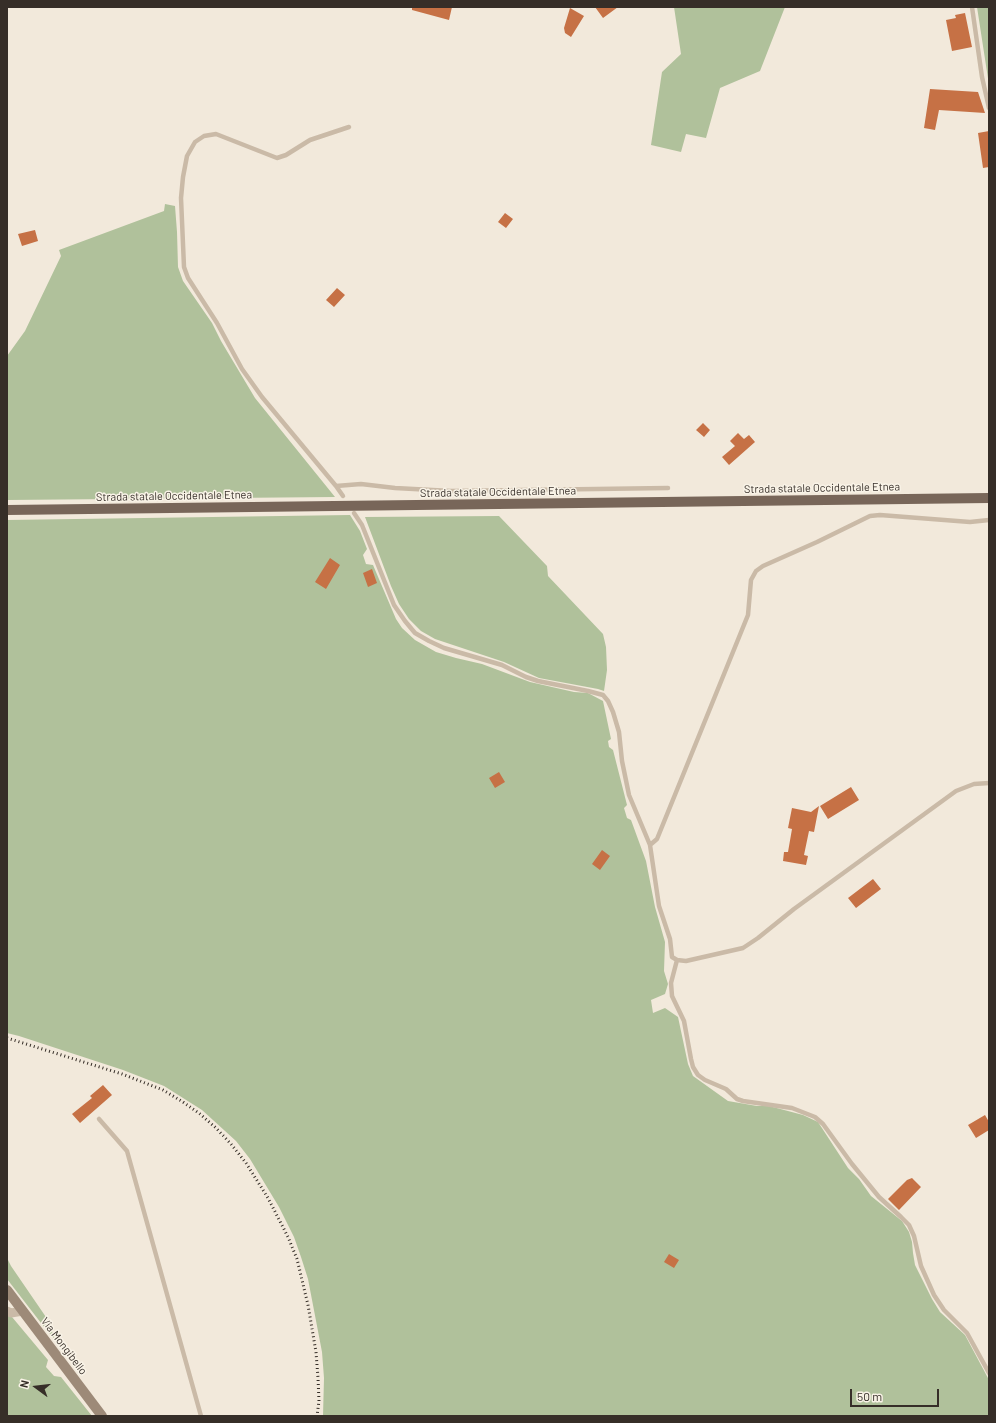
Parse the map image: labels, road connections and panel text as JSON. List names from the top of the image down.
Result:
{
  "streets": {
    "main road": ["Strada statale Occidentale Etnea"],
    "street": ["Via Mongibello"]
  },
  "scale_bar": "50 m",
  "north": "left"
}
